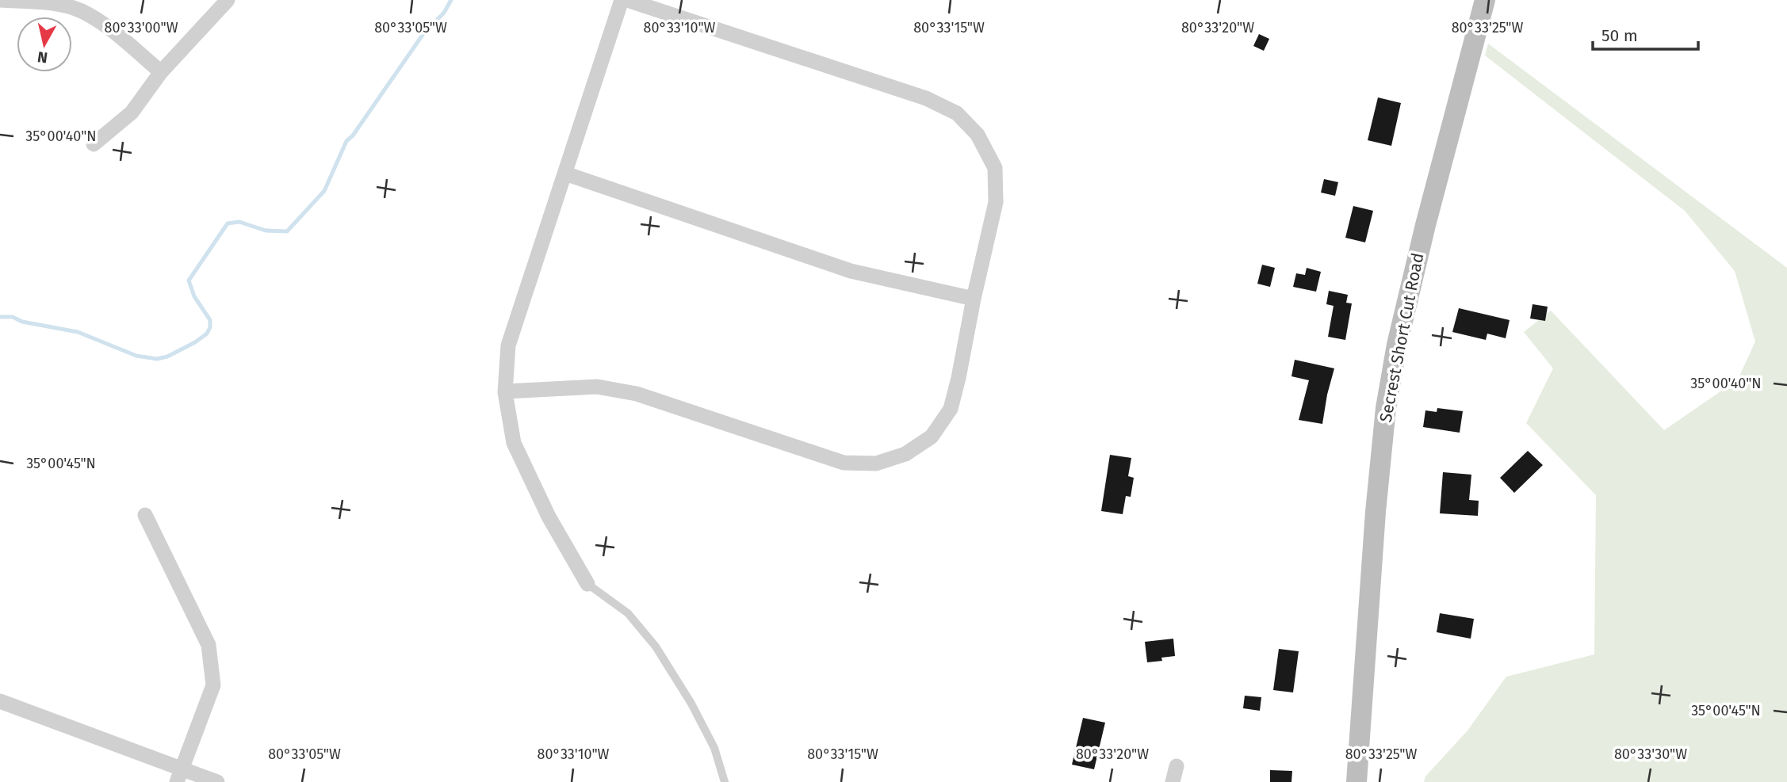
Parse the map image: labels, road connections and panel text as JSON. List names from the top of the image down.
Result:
{
  "streets": {
    "main road": ["Secrest Short Cut Road"]
  },
  "scale_bar": "50 m",
  "north": "bottom",
  "coordinates": [
    "80°33'00\"W",
    "80°33'05\"W",
    "80°33'10\"W",
    "80°33'15\"W",
    "80°33'20\"W",
    "80°33'25\"W",
    "35°00'40\"N",
    "35°00'45\"N",
    "80°33'30\"W"
  ]
}
